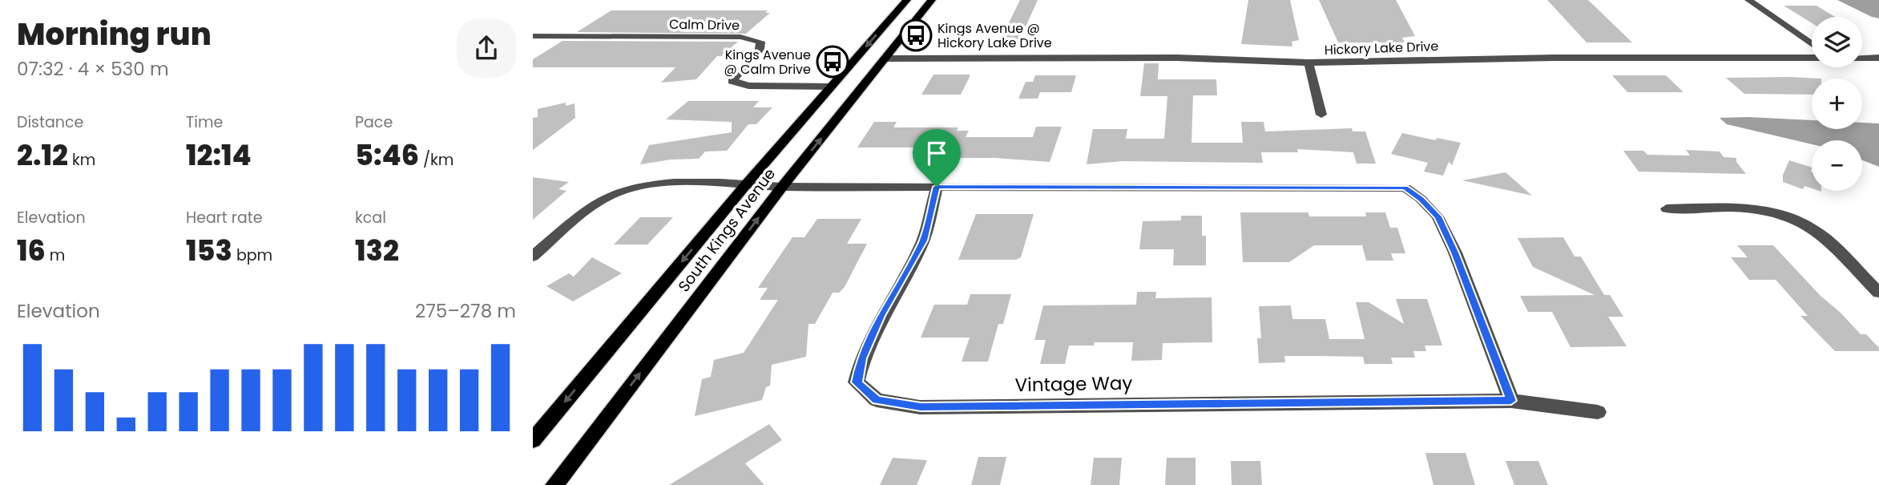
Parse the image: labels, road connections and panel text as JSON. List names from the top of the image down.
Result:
{
  "streets": {
    "main road": ["South Kings Avenue"],
    "street": ["Calm Drive", "Hickory Lake Drive", "Vintage Way"]
  },
  "crossings": [
    ["Calm Drive", "South Kings Avenue"],
    ["Hickory Lake Drive", "South Kings Avenue"]
  ],
  "places": {
    "bus stop": ["Kings Avenue @ Hickory Lake Drive", "Kings Avenue @ Calm Drive"]
  },
  "page": {
    "heading": ["Morning run", "07:32 · 4 × 530 m"],
    "map_buttons": ["+", "−"],
    "stats": [
      ["Distance", "2.12 km"],
      ["Time", "12:14"],
      ["Pace", "5:46 /km"],
      ["Elevation", "16 m"],
      ["Heart rate", "153 bpm"],
      ["kcal", "132"]
    ],
    "chart": ["Elevation", "275–278 m"]
  }
}
